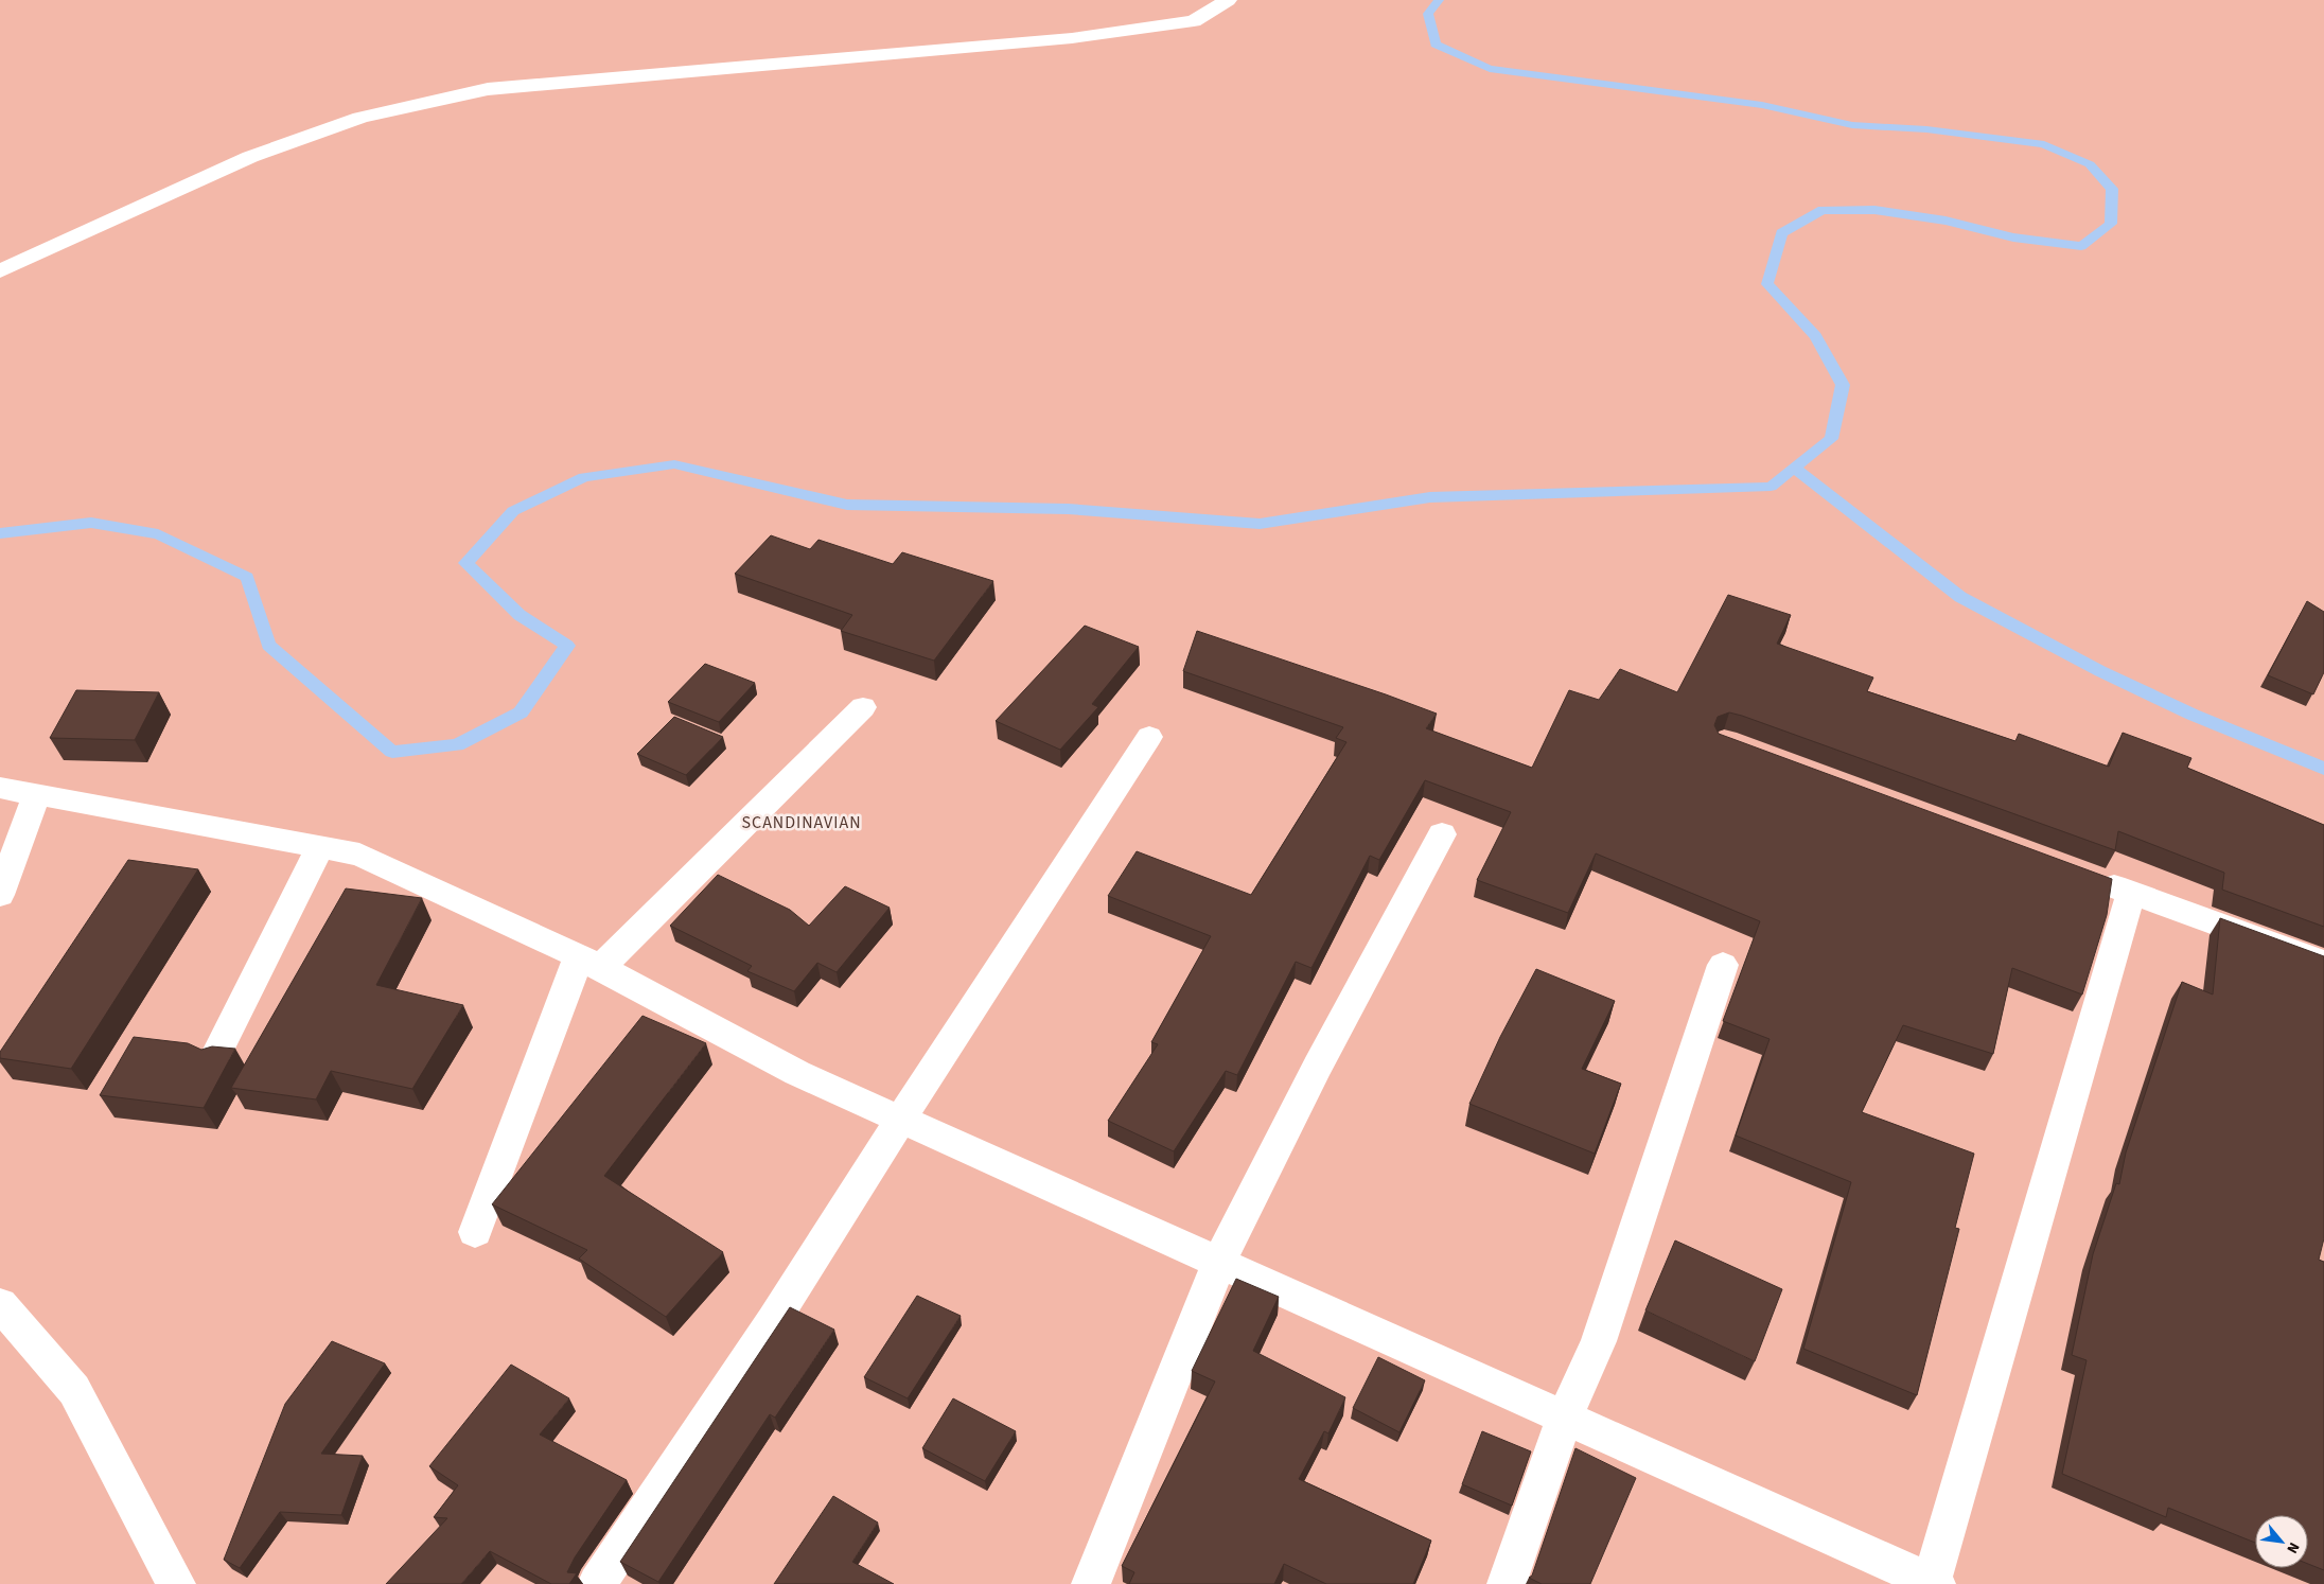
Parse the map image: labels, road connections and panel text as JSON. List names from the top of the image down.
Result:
{
  "districts": ["SCANDINAVIAN"],
  "north": "bottom right"
}
